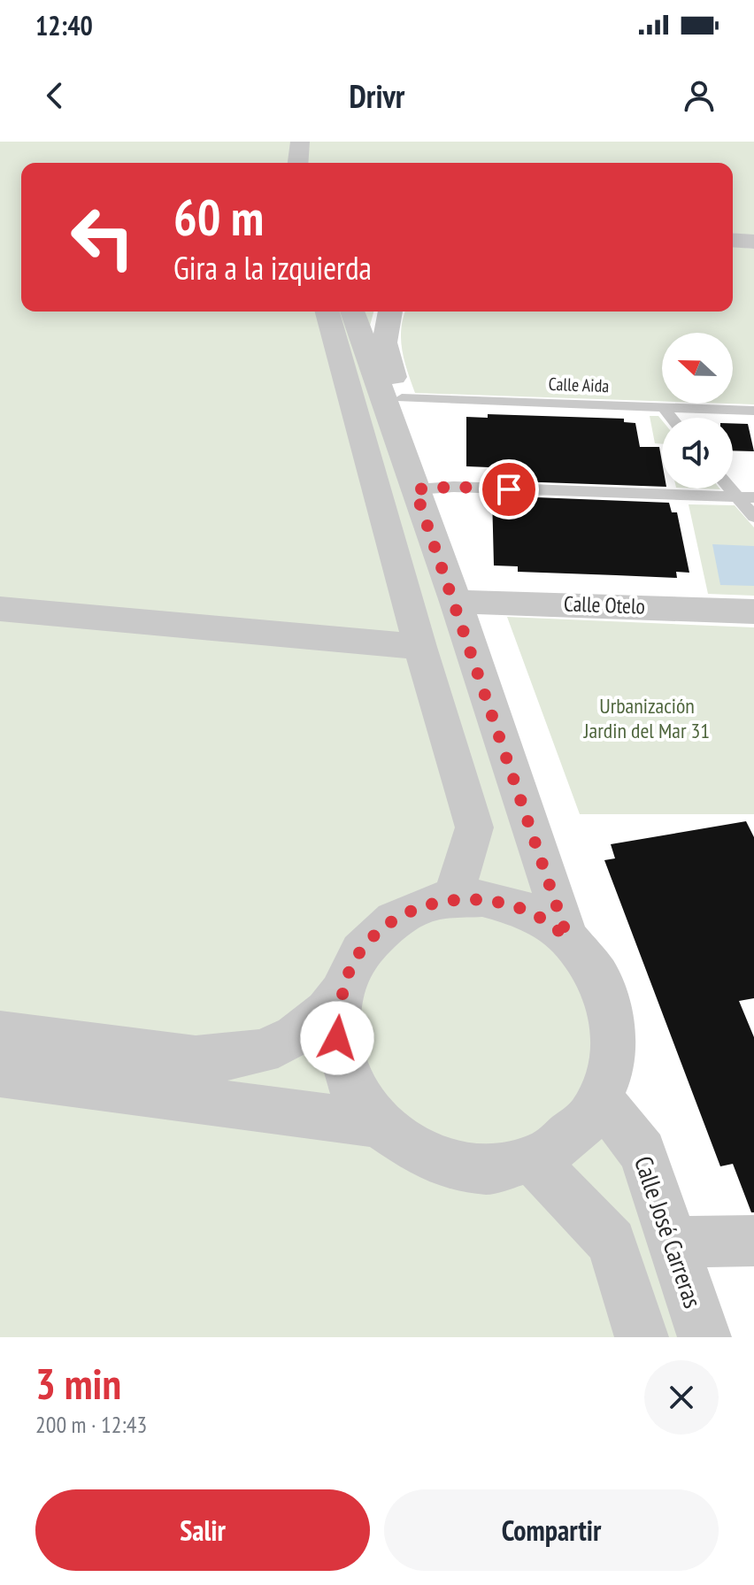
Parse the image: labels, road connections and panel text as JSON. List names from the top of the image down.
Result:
{
  "streets": {
    "street": ["Calle Otelo", "Calle José Carreras"],
    "lane": ["Calle Aida"]
  },
  "parks": ["Urbanización Jardin del Mar 31"],
  "north": "left",
  "page": {
    "status": "12:40",
    "header": "Drivr",
    "turn": ["60 m", "Gira a la izquierda"],
    "heading": ["3 min", "200 m · 12:43"],
    "buttons": ["Salir", "Compartir"]
  }
}
